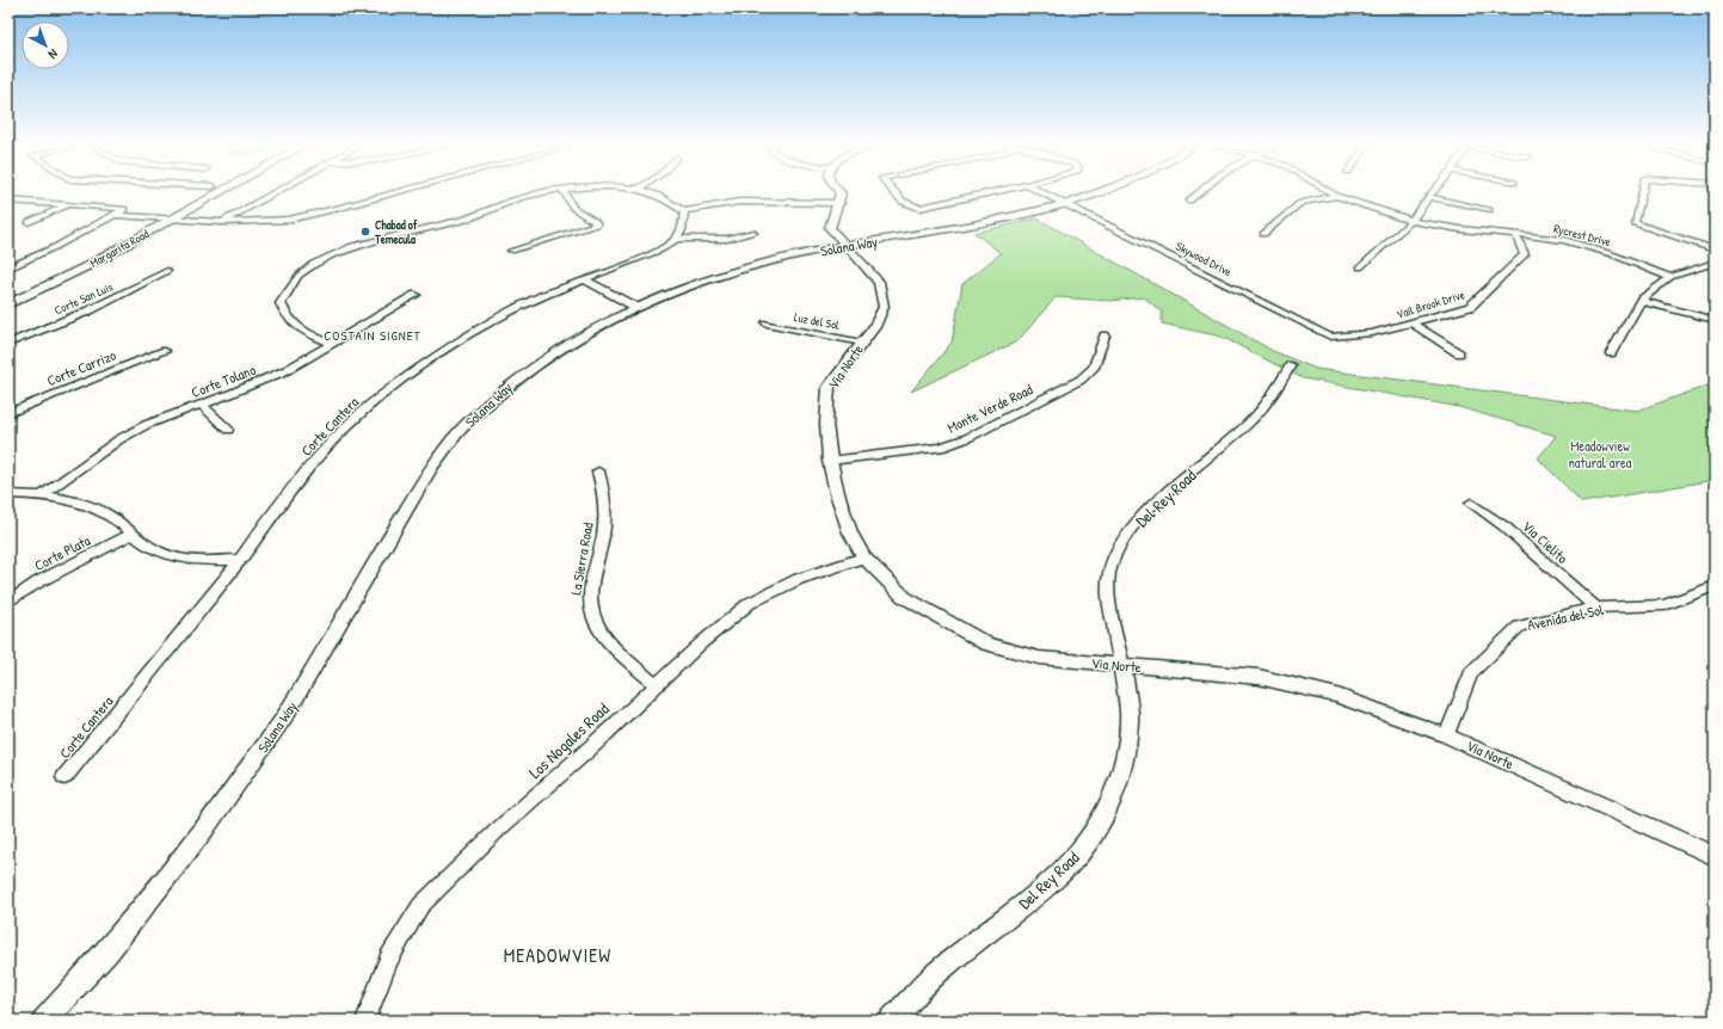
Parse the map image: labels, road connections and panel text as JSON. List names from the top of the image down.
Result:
{
  "streets": {
    "main road": ["Margarita Road"],
    "street": [
      "Rycrest Drive",
      "Solana Way",
      "Skywood Drive",
      "Corte San Luis",
      "Vail Brook Drive",
      "Luz del Sol",
      "Via Norte",
      "Corte Carrizo",
      "Corte Tolano",
      "Monte Verde Road",
      "Corte Cantera",
      "Del Rey Road",
      "Via Cielito",
      "Corte Plata",
      "La Sierra Road",
      "Avenida del Sol",
      "Los Nogales Road"
    ]
  },
  "crossings": [
    ["Rycrest Drive", "Vail Brook Drive"],
    ["Solana Way", "Skywood Drive"],
    ["Solana Way", "Via Norte"],
    ["Skywood Drive", "Vail Brook Drive"],
    ["Luz del Sol", "Via Norte"],
    ["Via Norte", "Monte Verde Road"],
    ["Via Norte", "Del Rey Road"],
    ["Via Norte", "Avenida del Sol"],
    ["Via Norte", "Los Nogales Road"],
    ["Via Cielito", "Avenida del Sol"],
    ["La Sierra Road", "Los Nogales Road"]
  ],
  "districts": ["COSTAIN SIGNET", "MEADOWVIEW"],
  "parks": ["Meadowview natural area"],
  "places": ["Chabad of Temecula"],
  "north": "bottom right"
}
